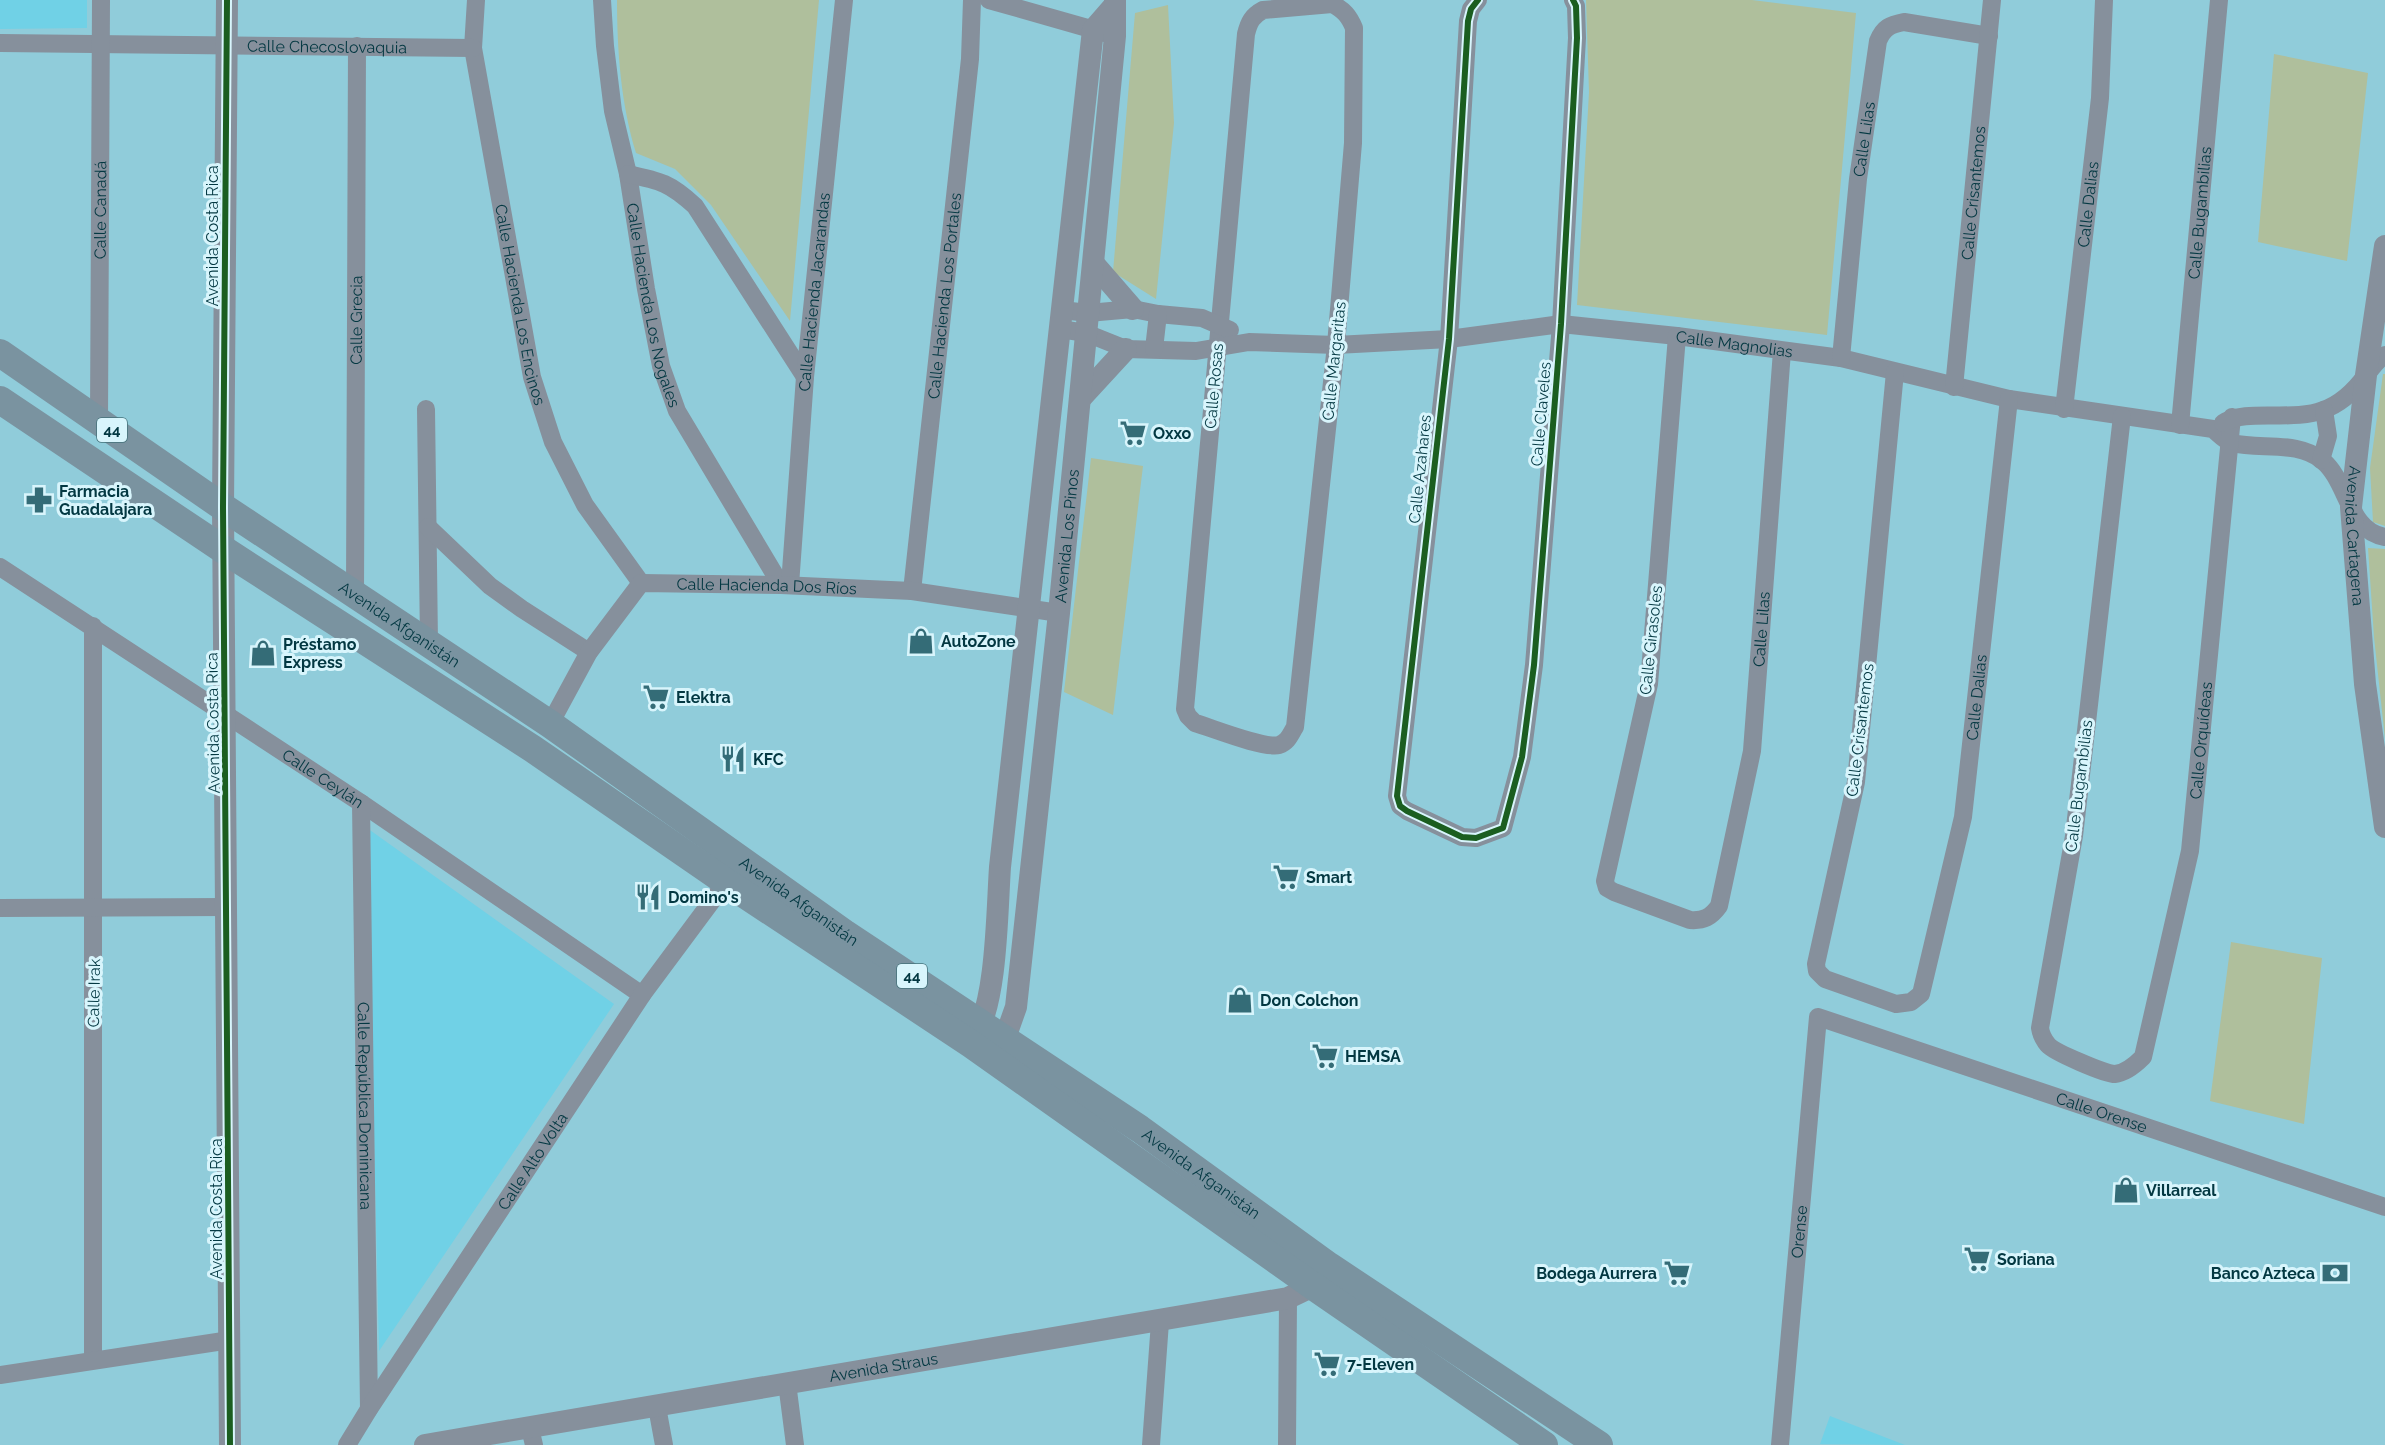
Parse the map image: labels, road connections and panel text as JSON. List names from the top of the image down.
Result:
{
  "streets": {
    "main road": ["44", "Avenida Afganistán"],
    "street": [
      "Calle Checoslovaquia",
      "Calle Lilas",
      "Calle Crisantemos",
      "Calle Dalias",
      "Calle Canadá",
      "Calle Bugambilias",
      "Avenida Costa Rica",
      "Calle Hacienda Jacarandas",
      "Calle Hacienda Los Portales",
      "Calle Hacienda Los Encinos",
      "Calle Hacienda Los Nogales",
      "Calle Grecia",
      "Calle Magnolias",
      "Calle Margaritas",
      "Calle Rosas",
      "Calle Claveles",
      "Calle Azahares",
      "Avenida Los Pinos",
      "Avenida Cartagena",
      "Calle Hacienda Dos Ríos",
      "Calle Girasoles",
      "Calle Orquídeas",
      "Calle Ceylán",
      "Calle Irak",
      "Calle República Dominicana",
      "Calle Orense",
      "Calle Alto Volta",
      "Orense",
      "Avenida Straus"
    ]
  },
  "crossings": [
    ["Calle Checoslovaquia", "Calle Canadá"],
    ["Calle Checoslovaquia", "Avenida Costa Rica"],
    ["Calle Checoslovaquia", "Calle Hacienda Los Encinos"],
    ["Calle Checoslovaquia", "Calle Grecia"],
    ["Calle Lilas", "Calle Crisantemos"],
    ["Calle Lilas", "Calle Magnolias"],
    ["Calle Lilas", "Calle Girasoles"],
    ["Calle Crisantemos", "Calle Dalias"],
    ["Calle Crisantemos", "Calle Magnolias"],
    ["Calle Dalias", "Calle Magnolias"],
    ["Calle Canadá", "Avenida Afganistán"],
    ["Calle Bugambilias", "Calle Magnolias"],
    ["Calle Bugambilias", "Calle Orquídeas"],
    ["Avenida Costa Rica", "Avenida Afganistán"],
    ["Avenida Costa Rica", "Calle Ceylán"],
    ["Calle Hacienda Jacarandas", "Calle Hacienda Los Nogales"],
    ["Calle Hacienda Jacarandas", "Calle Hacienda Dos Ríos"],
    ["Calle Hacienda Los Portales", "Calle Hacienda Dos Ríos"],
    ["Calle Hacienda Los Encinos", "Calle Hacienda Dos Ríos"],
    ["Calle Hacienda Los Nogales", "Calle Hacienda Dos Ríos"],
    ["Calle Grecia", "Avenida Afganistán"],
    ["Calle Magnolias", "Calle Margaritas"],
    ["Calle Magnolias", "Calle Rosas"],
    ["Calle Magnolias", "Calle Claveles"],
    ["Calle Magnolias", "Calle Azahares"],
    ["Calle Magnolias", "Avenida Los Pinos"],
    ["Calle Magnolias", "Calle Girasoles"],
    ["Calle Margaritas", "Calle Rosas"],
    ["Calle Claveles", "Calle Azahares"],
    ["Avenida Los Pinos", "Calle Hacienda Dos Ríos"],
    ["Avenida Los Pinos", "Avenida Afganistán"],
    ["Avenida Afganistán", "Calle Alto Volta"],
    ["Avenida Afganistán", "Avenida Straus"],
    ["Calle Ceylán", "Calle Irak"],
    ["Calle Ceylán", "Calle República Dominicana"],
    ["Calle Ceylán", "Calle Alto Volta"],
    ["Calle República Dominicana", "Calle Alto Volta"],
    ["Calle Orense", "Orense"]
  ],
  "places": {
    "supermarket": [
      "Oxxo",
      "Elektra",
      "Smart",
      "HEMSA",
      "Soriana",
      "Bodega Aurrera",
      "7-Eleven"
    ],
    "pharmacy": ["Farmacia Guadalajara"],
    "shop": [
      "AutoZone",
      "Préstamo Express",
      "Don Colchon",
      "Villarreal"
    ],
    "restaurant": ["KFC", "Domino's"],
    "bank": ["Banco Azteca"]
  }
}
